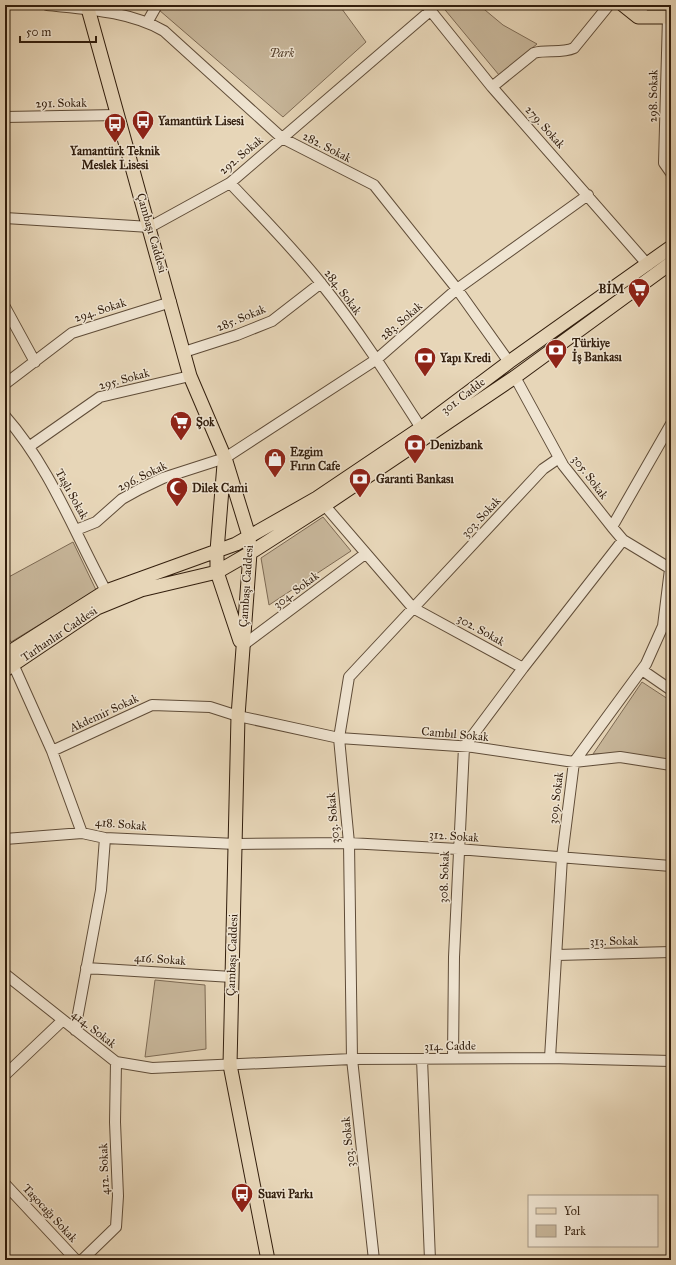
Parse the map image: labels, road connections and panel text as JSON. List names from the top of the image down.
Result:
{
  "streets": {
    "main road": ["Çambaşı Caddesi", "301. Cadde", "Tarhanlar Caddesi"],
    "street": [
      "298. Sokak",
      "291. Sokak",
      "279. Sokak",
      "282. Sokak",
      "292. Sokak",
      "284. Sokak",
      "294. Sokak",
      "285. Sokak",
      "283. Sokak",
      "295. Sokak",
      "296. Sokak",
      "305. Sokak",
      "Taşlı Sokak",
      "303. Sokak",
      "304. Sokak",
      "302. Sokak",
      "Akdemir Sokak",
      "Cambıl Sokak",
      "309. Sokak",
      "418. Sokak",
      "312. Sokak",
      "308. Sokak",
      "313. Sokak",
      "416. Sokak",
      "414. Sokak",
      "314. Cadde",
      "412. Sokak",
      "Taşocağı Sokak"
    ]
  },
  "crossings": [
    ["291. Sokak", "Çambaşı Caddesi"],
    ["279. Sokak", "292. Sokak"],
    ["279. Sokak", "283. Sokak"],
    ["279. Sokak", "301. Cadde"],
    ["282. Sokak", "292. Sokak"],
    ["282. Sokak", "Çambaşı Caddesi"],
    ["282. Sokak", "283. Sokak"],
    ["282. Sokak", "301. Cadde"],
    ["292. Sokak", "Çambaşı Caddesi"],
    ["292. Sokak", "284. Sokak"],
    ["Çambaşı Caddesi", "294. Sokak"],
    ["Çambaşı Caddesi", "285. Sokak"],
    ["Çambaşı Caddesi", "283. Sokak"],
    ["Çambaşı Caddesi", "295. Sokak"],
    ["Çambaşı Caddesi", "301. Cadde"],
    ["Çambaşı Caddesi", "296. Sokak"],
    ["Çambaşı Caddesi", "304. Sokak"],
    ["Çambaşı Caddesi", "Tarhanlar Caddesi"],
    ["Çambaşı Caddesi", "Akdemir Sokak"],
    ["Çambaşı Caddesi", "Cambıl Sokak"],
    ["Çambaşı Caddesi", "418. Sokak"],
    ["Çambaşı Caddesi", "312. Sokak"],
    ["Çambaşı Caddesi", "416. Sokak"],
    ["Çambaşı Caddesi", "414. Sokak"],
    ["Çambaşı Caddesi", "314. Cadde"],
    ["284. Sokak", "285. Sokak"],
    ["284. Sokak", "283. Sokak"],
    ["284. Sokak", "301. Cadde"],
    ["283. Sokak", "296. Sokak"],
    ["295. Sokak", "Taşlı Sokak"],
    ["301. Cadde", "305. Sokak"],
    ["301. Cadde", "302. Sokak"],
    ["301. Cadde", "Tarhanlar Caddesi"],
    ["296. Sokak", "Taşlı Sokak"],
    ["305. Sokak", "303. Sokak"],
    ["305. Sokak", "309. Sokak"],
    ["Taşlı Sokak", "Tarhanlar Caddesi"],
    ["303. Sokak", "302. Sokak"],
    ["303. Sokak", "Cambıl Sokak"],
    ["303. Sokak", "312. Sokak"],
    ["303. Sokak", "314. Cadde"],
    ["304. Sokak", "302. Sokak"],
    ["Akdemir Sokak", "Cambıl Sokak"],
    ["Cambıl Sokak", "309. Sokak"],
    ["Cambıl Sokak", "308. Sokak"],
    ["309. Sokak", "312. Sokak"],
    ["309. Sokak", "313. Sokak"],
    ["309. Sokak", "314. Cadde"],
    ["418. Sokak", "312. Sokak"],
    ["312. Sokak", "308. Sokak"],
    ["308. Sokak", "314. Cadde"],
    ["414. Sokak", "314. Cadde"],
    ["414. Sokak", "412. Sokak"]
  ],
  "parks": ["Park"],
  "places": {
    "bus stop": ["Yamantürk Lisesi", "Yamantürk Teknik Meslek Lisesi", "Suavi Parkı"],
    "supermarket": ["BİM", "Şok"],
    "bank": [
      "Türkiye İş Bankası",
      "Yapı Kredi",
      "Denizbank",
      "Garanti Bankası"
    ],
    "shop": ["Ezgim Fırın Cafe"],
    "mosque": ["Dilek Cami"]
  },
  "legend": ["Yol", "Park"],
  "scale_bar": "50 m"
}
